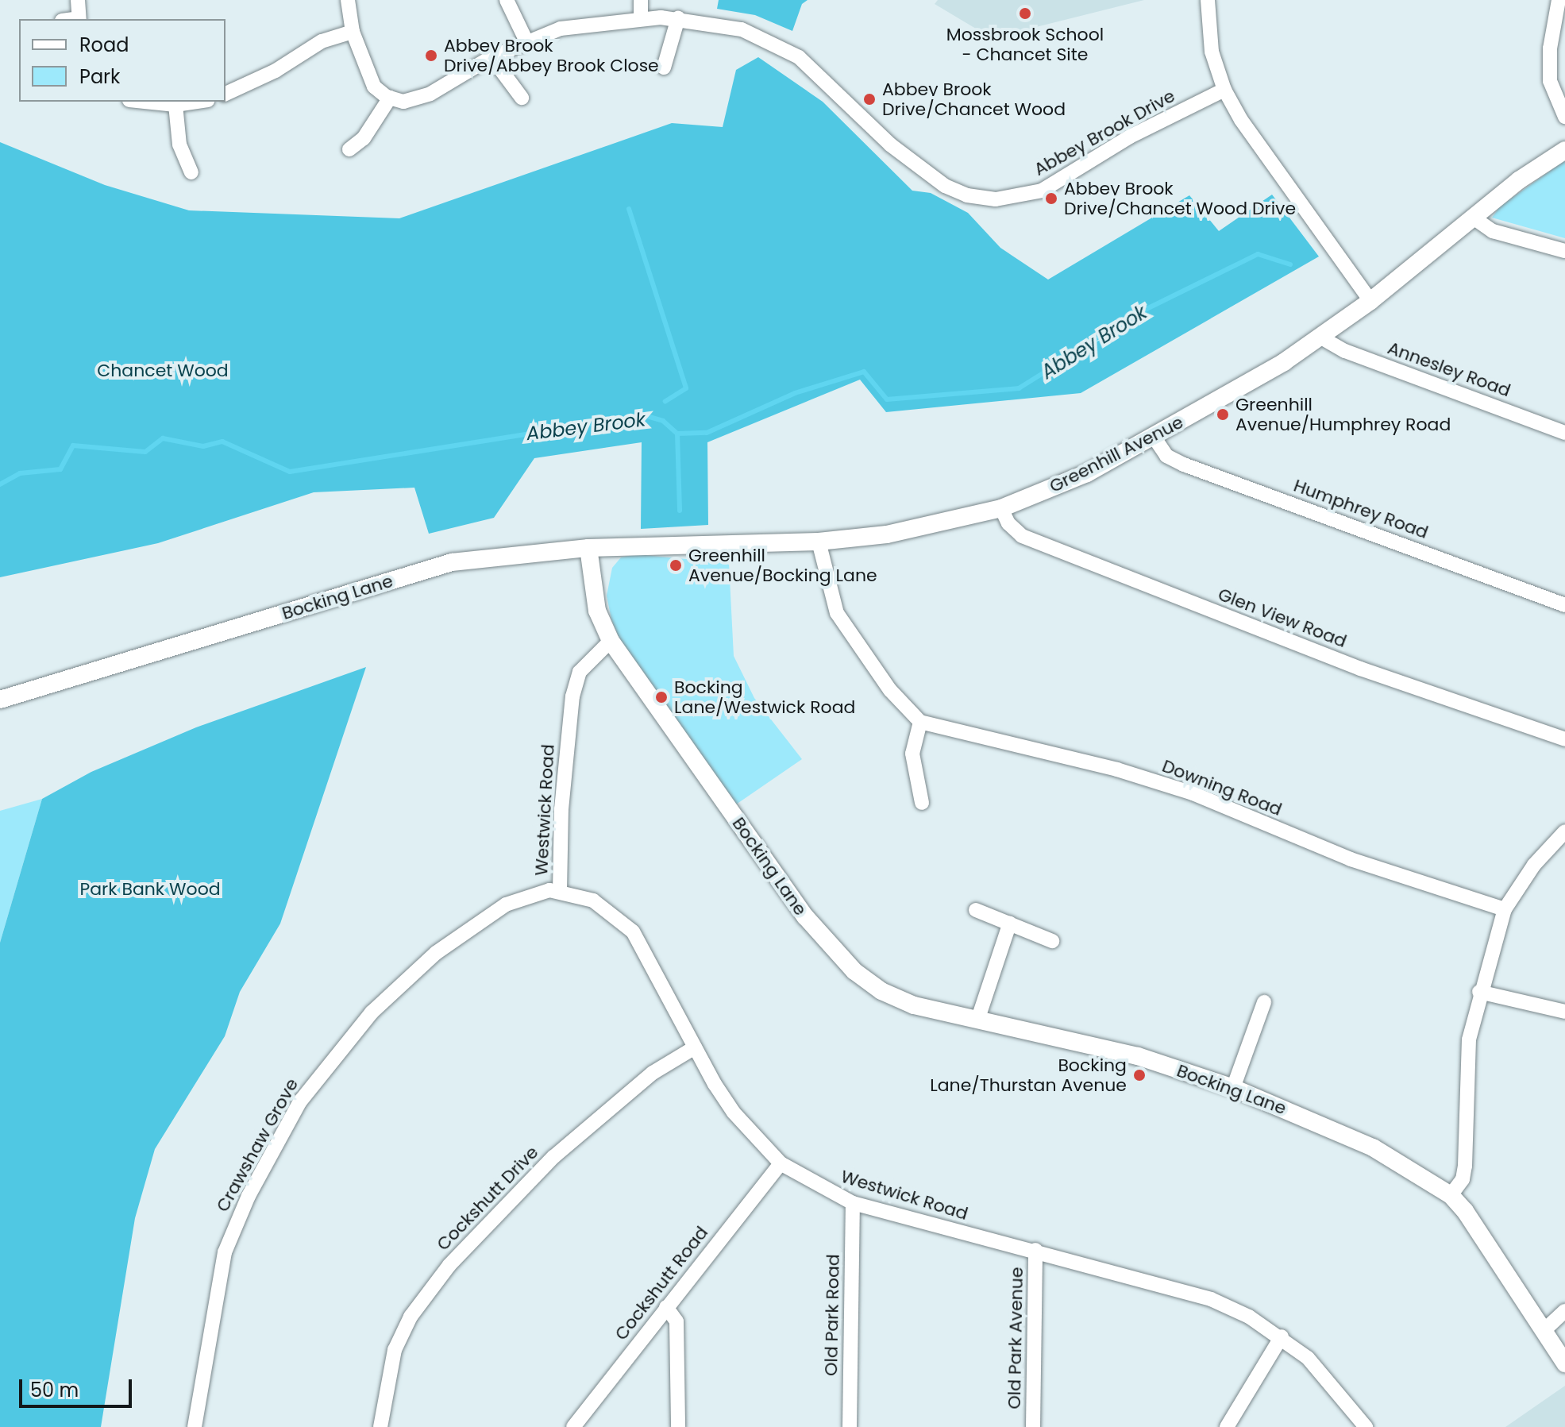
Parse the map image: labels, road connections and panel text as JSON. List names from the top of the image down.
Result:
{
  "streets": {
    "street": [
      "Abbey Brook Drive",
      "Annesley Road",
      "Greenhill Avenue",
      "Humphrey Road",
      "Bocking Lane",
      "Glen View Road",
      "Downing Road",
      "Westwick Road",
      "Crawshaw Grove",
      "Cockshutt Drive",
      "Cockshutt Road",
      "Old Park Road",
      "Old Park Avenue"
    ]
  },
  "crossings": [
    ["Annesley Road", "Greenhill Avenue"],
    ["Greenhill Avenue", "Humphrey Road"],
    ["Greenhill Avenue", "Bocking Lane"],
    ["Greenhill Avenue", "Glen View Road"],
    ["Bocking Lane", "Westwick Road"],
    ["Westwick Road", "Crawshaw Grove"],
    ["Westwick Road", "Cockshutt Drive"],
    ["Westwick Road", "Cockshutt Road"],
    ["Westwick Road", "Old Park Road"],
    ["Westwick Road", "Old Park Avenue"]
  ],
  "water": ["Abbey Brook"],
  "parks": ["Chancet Wood", "Park Bank Wood"],
  "places": [
    "Mossbrook School - Chancet Site",
    "Abbey Brook Drive/Abbey Brook Close",
    "Abbey Brook Drive/Chancet Wood",
    "Abbey Brook Drive/Chancet Wood Drive",
    "Greenhill Avenue/Humphrey Road",
    "Greenhill Avenue/Bocking Lane",
    "Bocking Lane/Westwick Road",
    "Bocking Lane/Thurstan Avenue"
  ],
  "legend": ["Road", "Park"],
  "scale_bar": "50 m"
}
